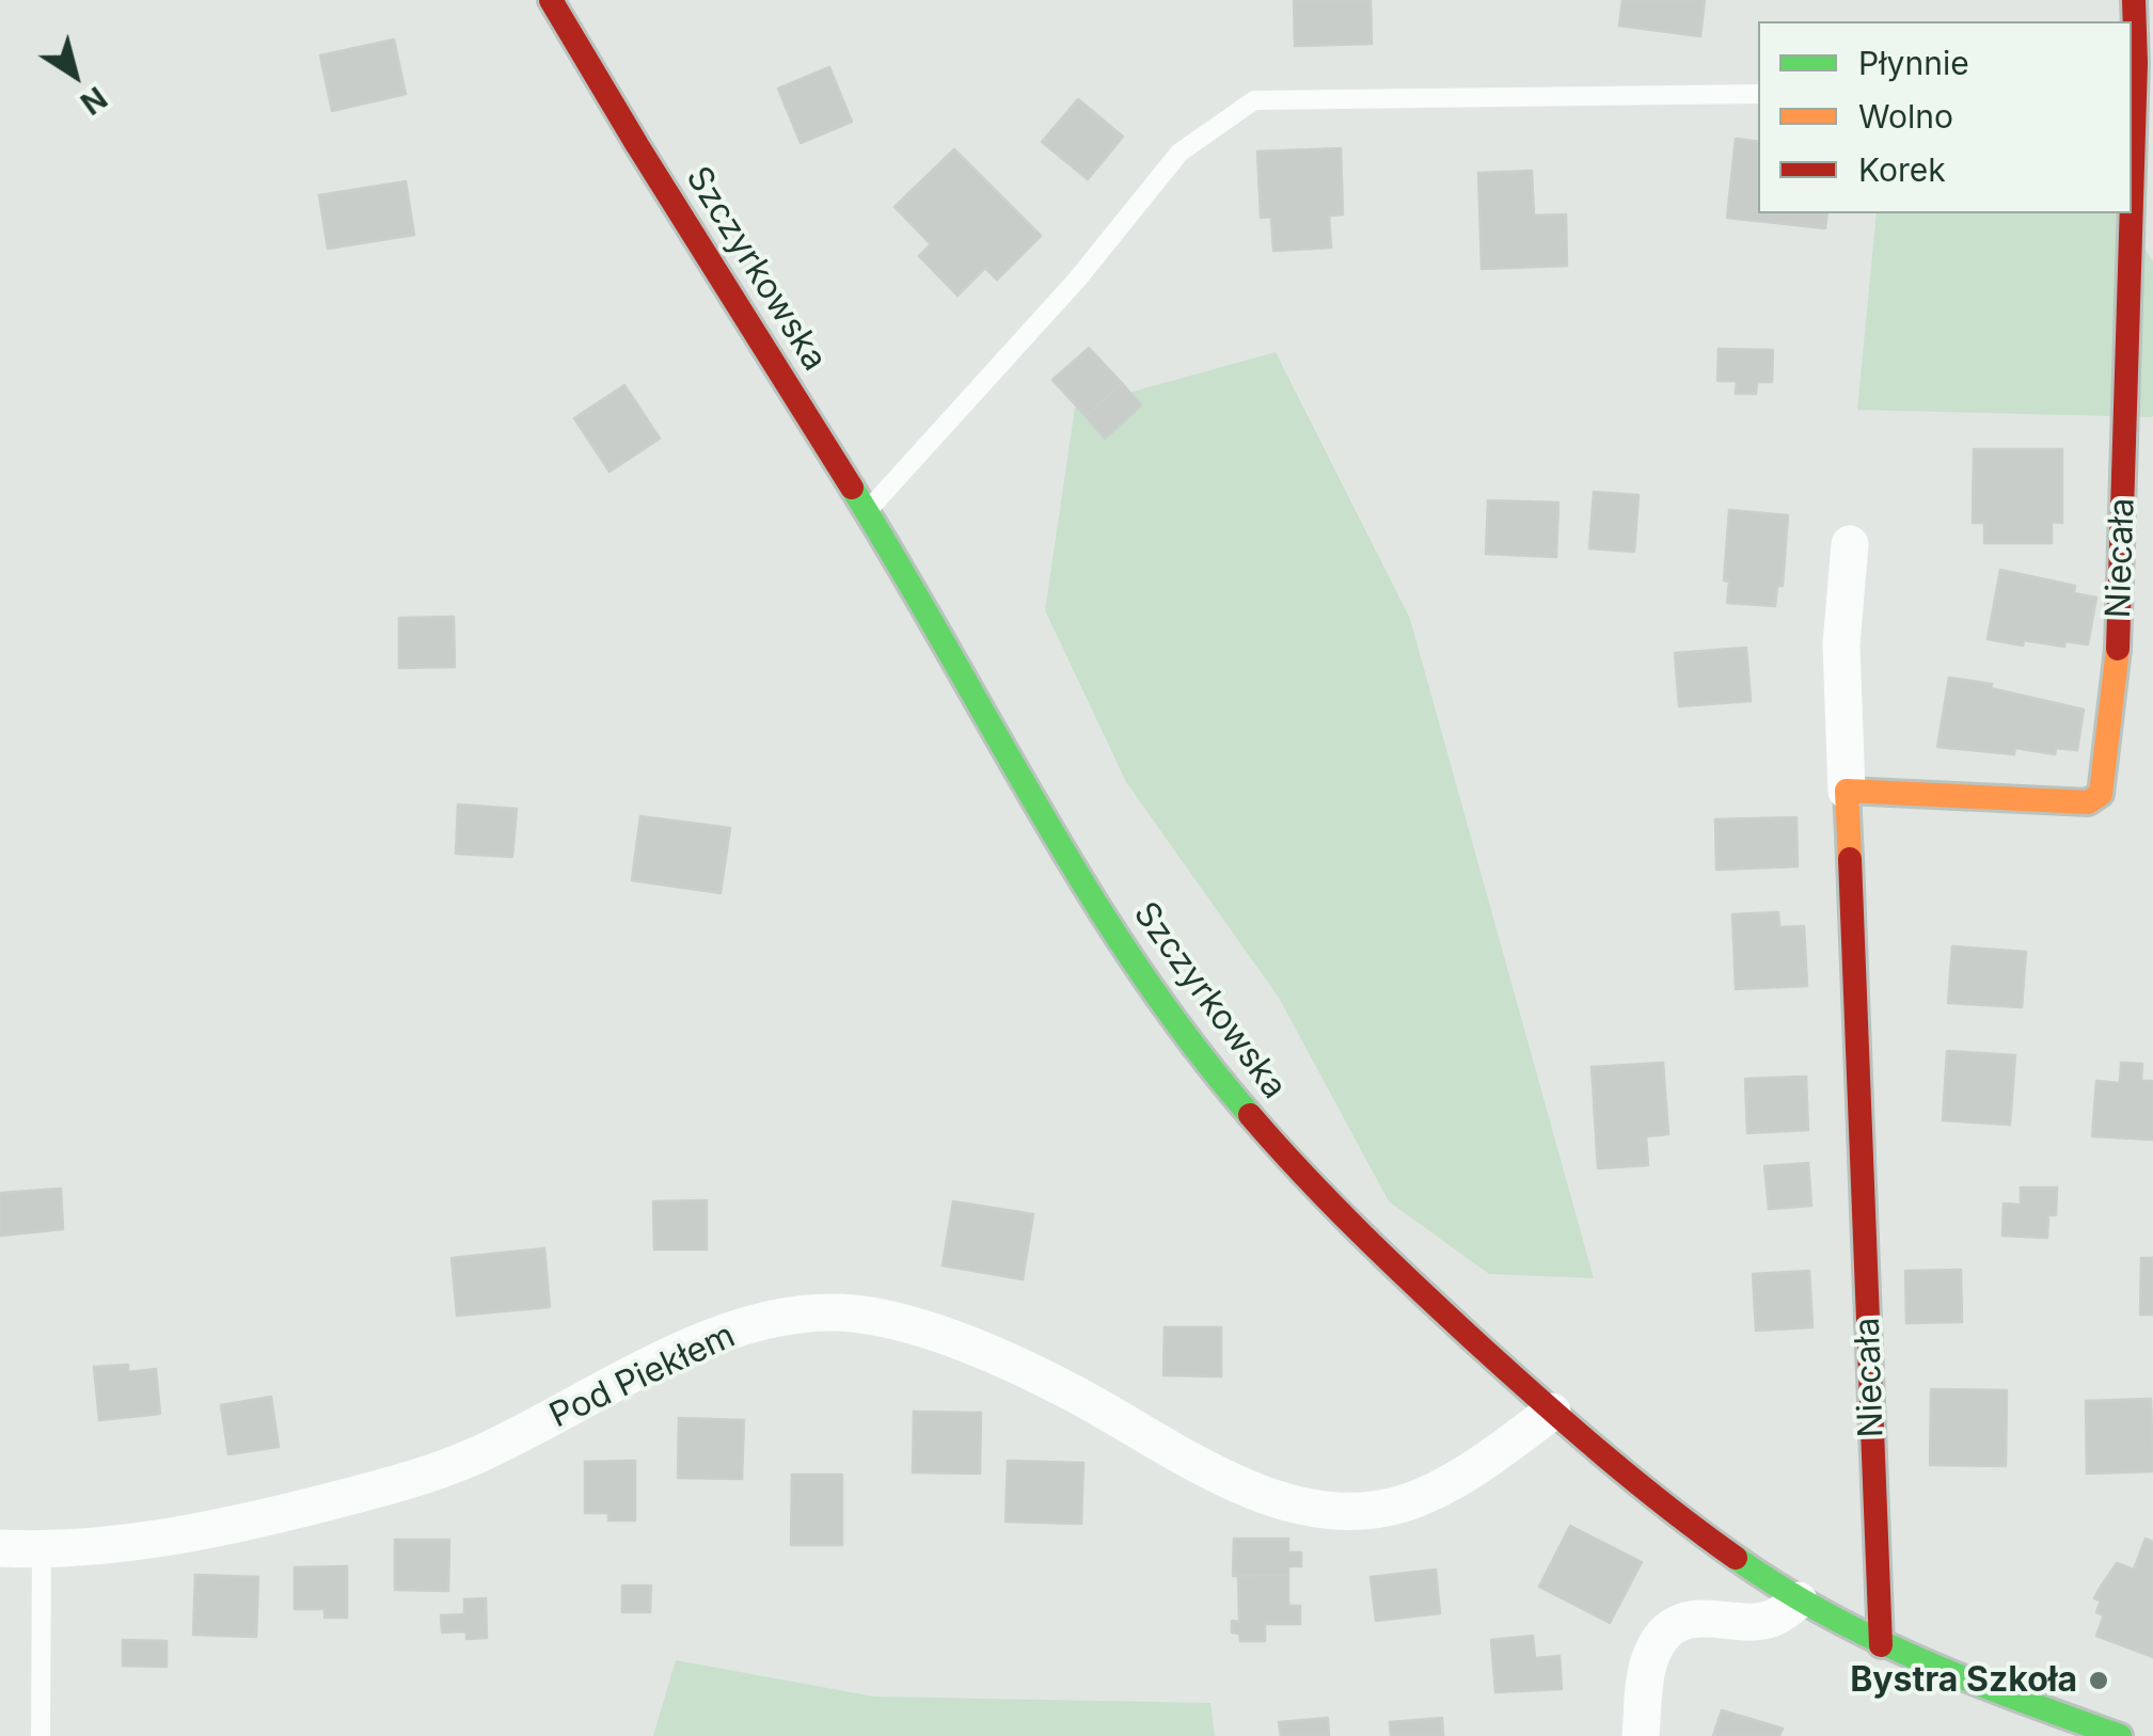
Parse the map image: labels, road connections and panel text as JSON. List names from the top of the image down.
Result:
{
  "streets": {
    "main road": ["Szczyrkowska", "Niecała"],
    "street": ["Pod Piekłem"]
  },
  "crossings": [
    ["Szczyrkowska", "Niecała"],
    ["Szczyrkowska", "Pod Piekłem"]
  ],
  "places": ["Bystra Szkoła"],
  "legend": ["Płynnie", "Wolno", "Korek"],
  "north": "bottom right"
}
